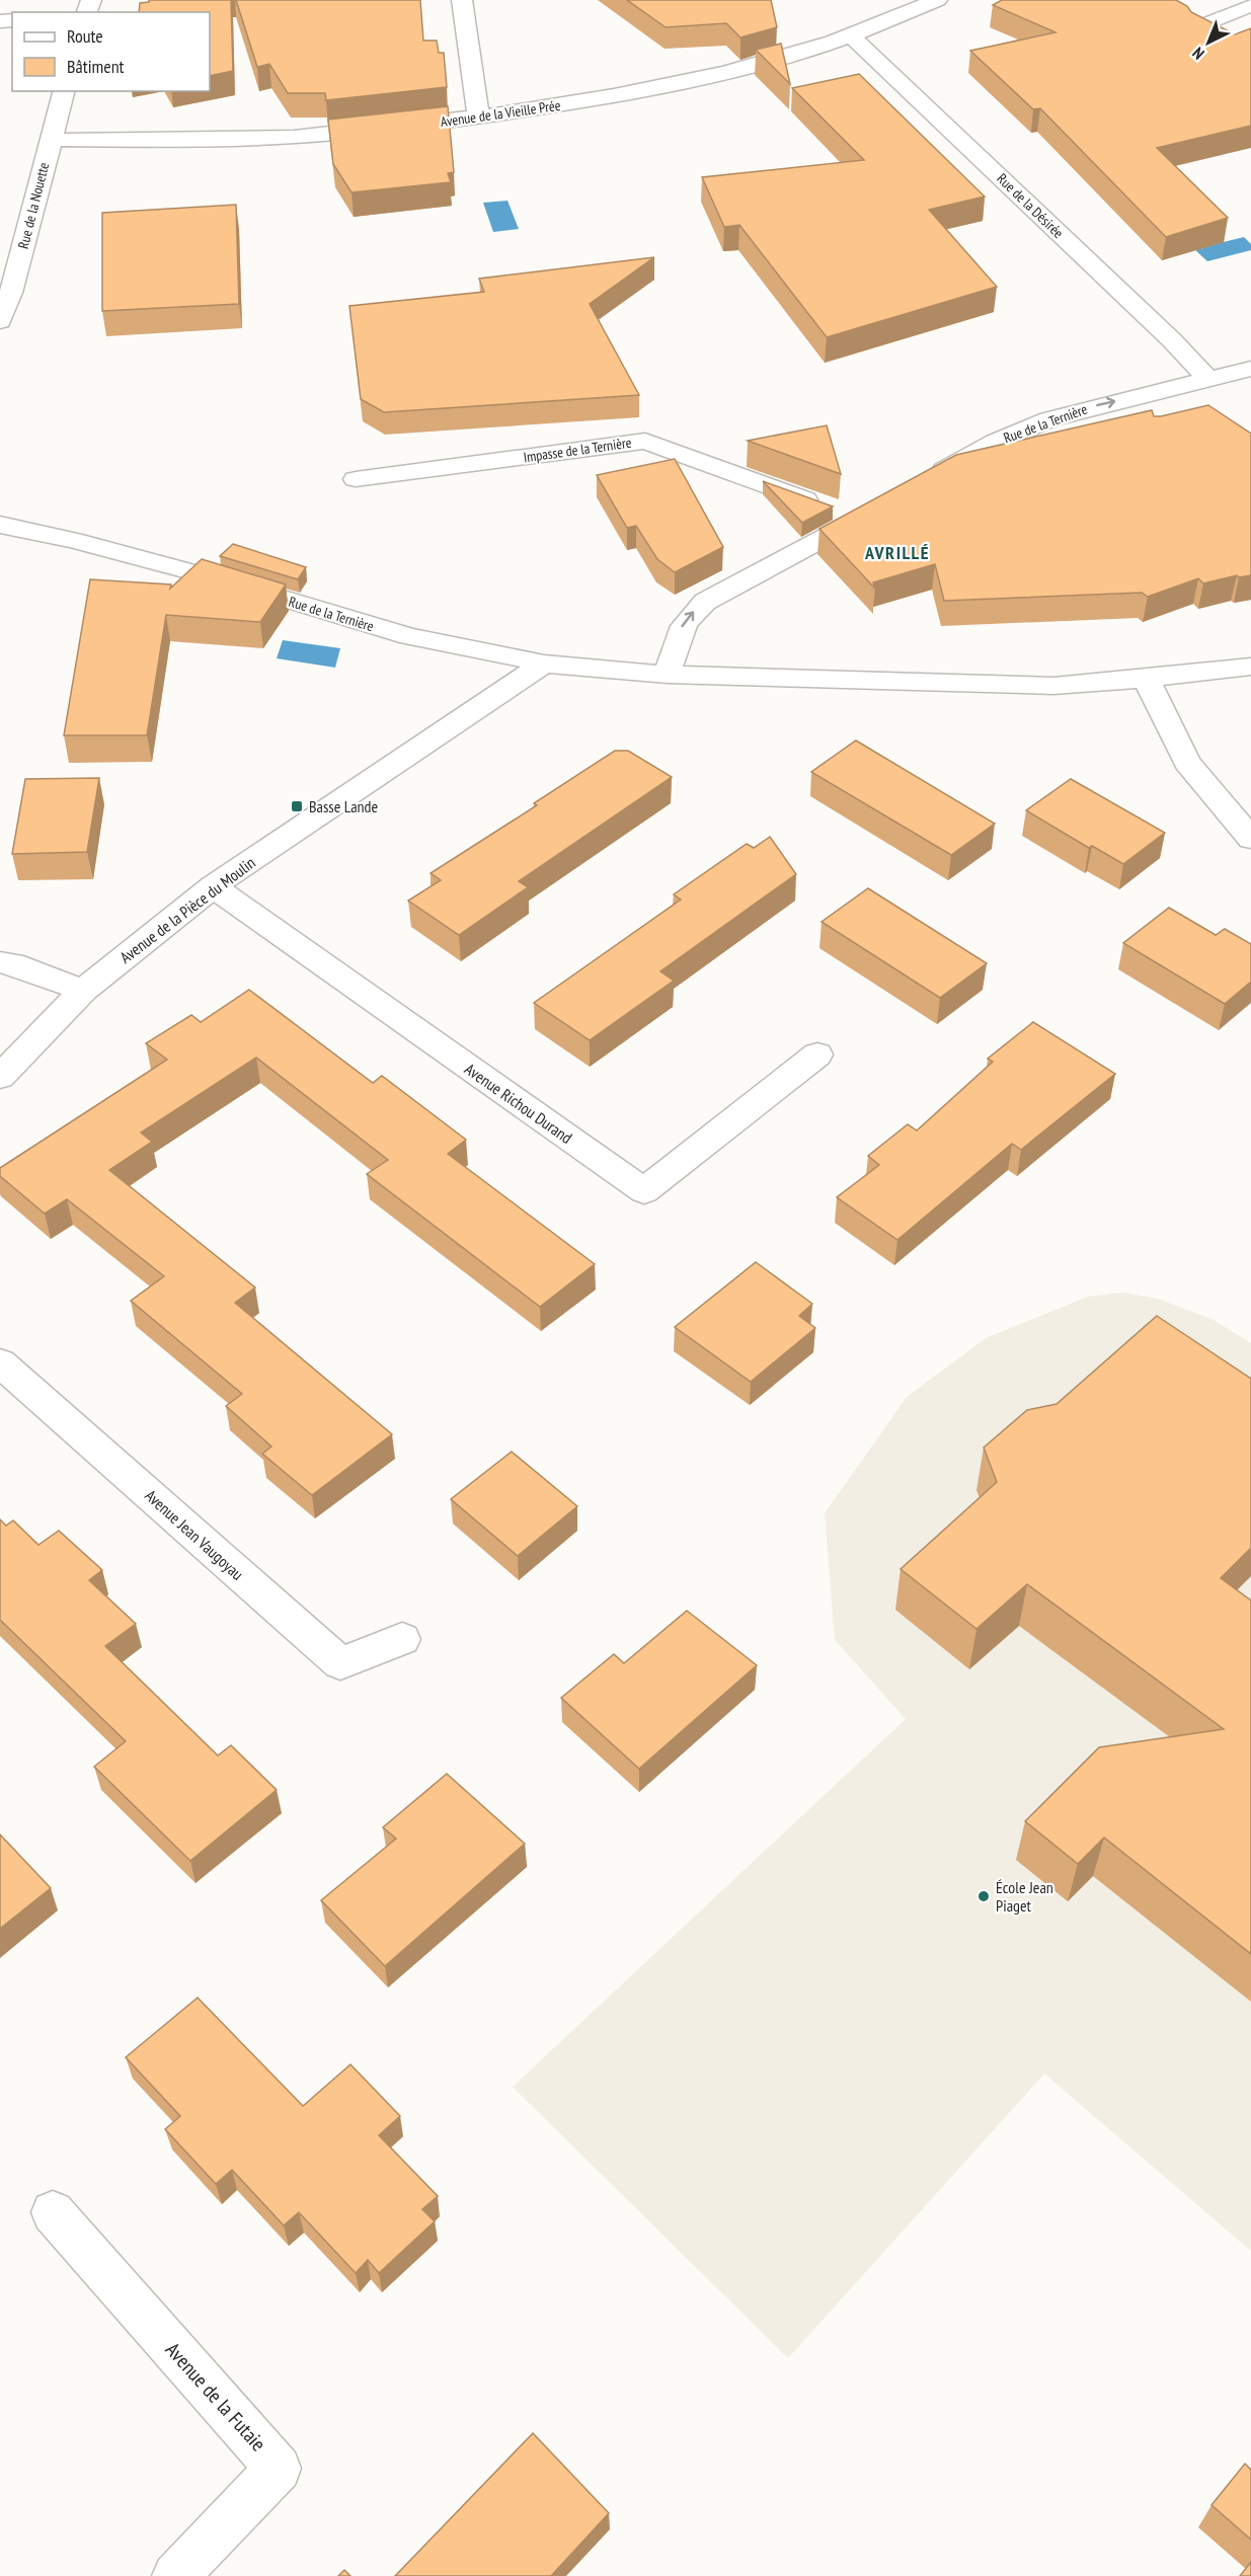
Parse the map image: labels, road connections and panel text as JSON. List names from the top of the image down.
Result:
{
  "streets": {
    "street": [
      "Avenue de la Vieille Prée",
      "Rue de la Nouette",
      "Rue de la Désirée",
      "Rue de la Ternière",
      "Impasse de la Ternière",
      "Avenue de la Pièce du Moulin",
      "Avenue Richou Durand",
      "Avenue Jean Vaugoyau",
      "Avenue de la Futaie"
    ]
  },
  "crossings": [
    ["Avenue de la Vieille Prée", "Rue de la Nouette"],
    ["Avenue de la Vieille Prée", "Rue de la Désirée"],
    ["Rue de la Désirée", "Rue de la Ternière"],
    ["Rue de la Ternière", "Impasse de la Ternière"],
    ["Rue de la Ternière", "Avenue de la Pièce du Moulin"],
    ["Avenue de la Pièce du Moulin", "Avenue Richou Durand"]
  ],
  "districts": ["AVRILLÉ"],
  "places": {
    "transit": ["Basse Lande"],
    "other": ["École Jean Piaget"]
  },
  "legend": ["Route", "Bâtiment"],
  "north": "bottom left"
}
